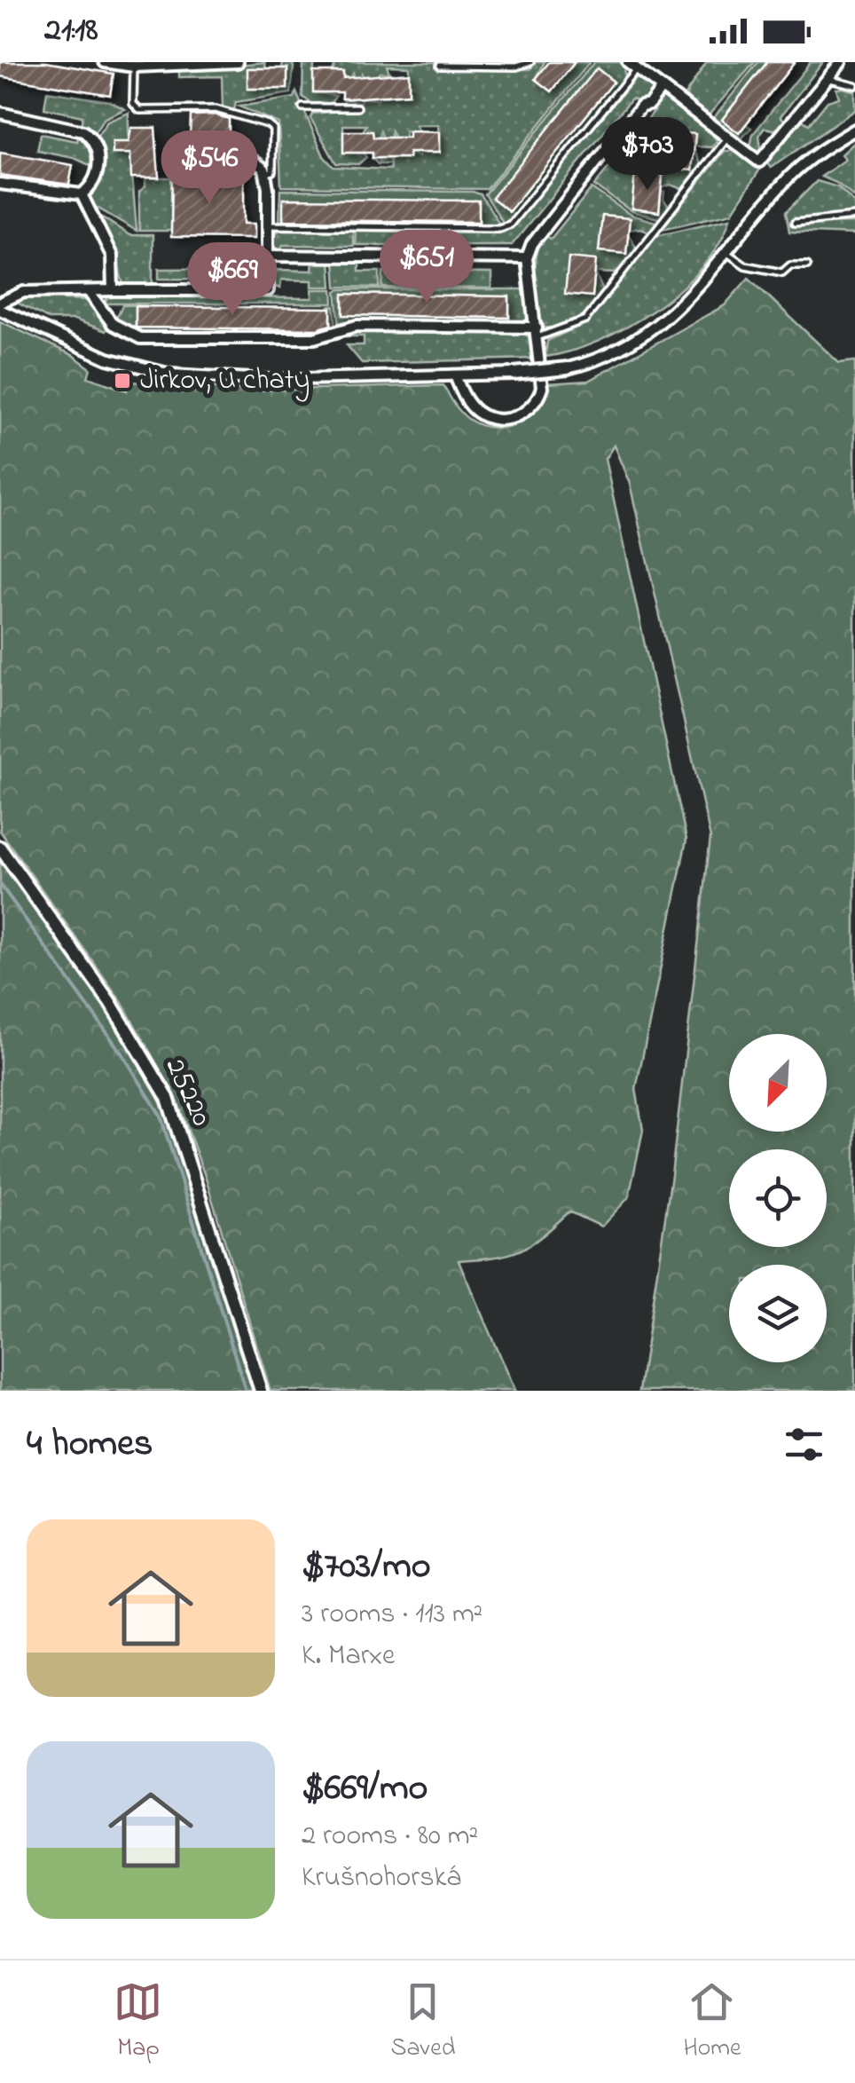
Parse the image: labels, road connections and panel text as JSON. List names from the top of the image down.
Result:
{
  "streets": {
    "street": ["25220"]
  },
  "places": {
    "transit": ["Jirkov, U chaty"]
  },
  "north": "bottom left",
  "page": {
    "status": "21:18",
    "price": [
      "$703",
      "$546",
      "$651",
      "$669"
    ],
    "heading": "4 homes",
    "list": [
      {
        "name": "$703/mo",
        "note": "3 rooms · 113 m² · K. Marxe"
      },
      {
        "name": "$669/mo",
        "note": "2 rooms · 80 m² · Krušnohorská"
      }
    ],
    "tabs": ["Map", "Saved", "Home"]
  }
}
